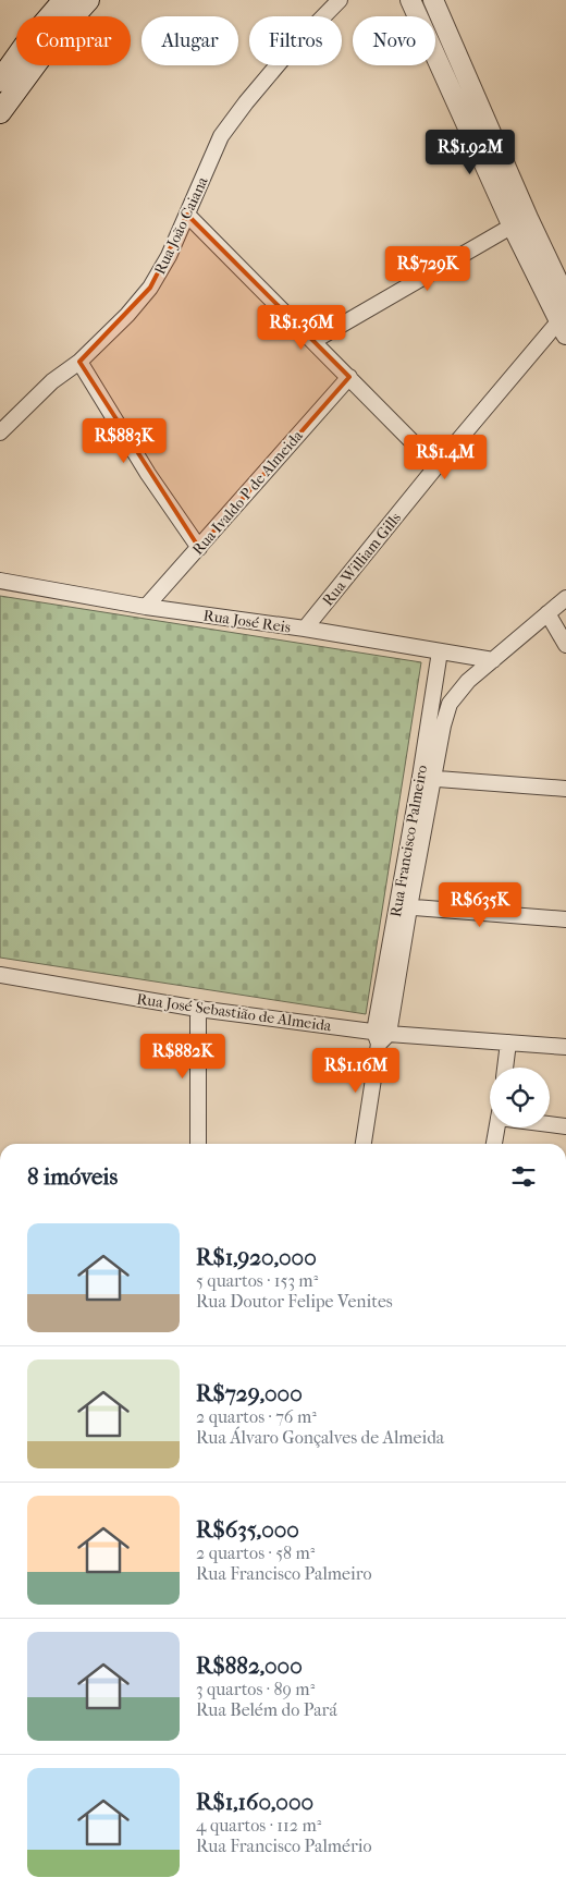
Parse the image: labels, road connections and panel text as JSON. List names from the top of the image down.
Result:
{
  "streets": {
    "street": [
      "Rua João Caiana",
      "Rua Ivaldo P de Almeida",
      "Rua William Gills",
      "Rua José Reis",
      "Rua Francisco Palmeiro",
      "Rua José Sebastião de Almeida"
    ]
  },
  "crossings": [
    ["Rua Ivaldo P de Almeida", "Rua José Reis"],
    ["Rua William Gills", "Rua José Reis"],
    ["Rua José Reis", "Rua Francisco Palmeiro"],
    ["Rua Francisco Palmeiro", "Rua José Sebastião de Almeida"]
  ],
  "page": {
    "chip": [
      "Comprar",
      "Alugar",
      "Filtros",
      "Novo"
    ],
    "price": [
      "R$1.92M",
      "R$729K",
      "R$1.36M",
      "R$883K",
      "R$1.4M",
      "R$635K",
      "R$882K",
      "R$1.16M"
    ],
    "heading": "8 imóveis",
    "list": [
      {
        "name": "R$1,920,000",
        "note": "5 quartos · 153 m² · Rua Doutor Felipe Venites"
      },
      {
        "name": "R$729,000",
        "note": "2 quartos · 76 m² · Rua Álvaro Gonçalves de Almeida"
      },
      {
        "name": "R$635,000",
        "note": "2 quartos · 58 m² · Rua Francisco Palmeiro"
      },
      {
        "name": "R$882,000",
        "note": "3 quartos · 89 m² · Rua Belém do Pará"
      },
      {
        "name": "R$1,160,000",
        "note": "4 quartos · 112 m² · Rua Francisco Palmério"
      }
    ]
  }
}
